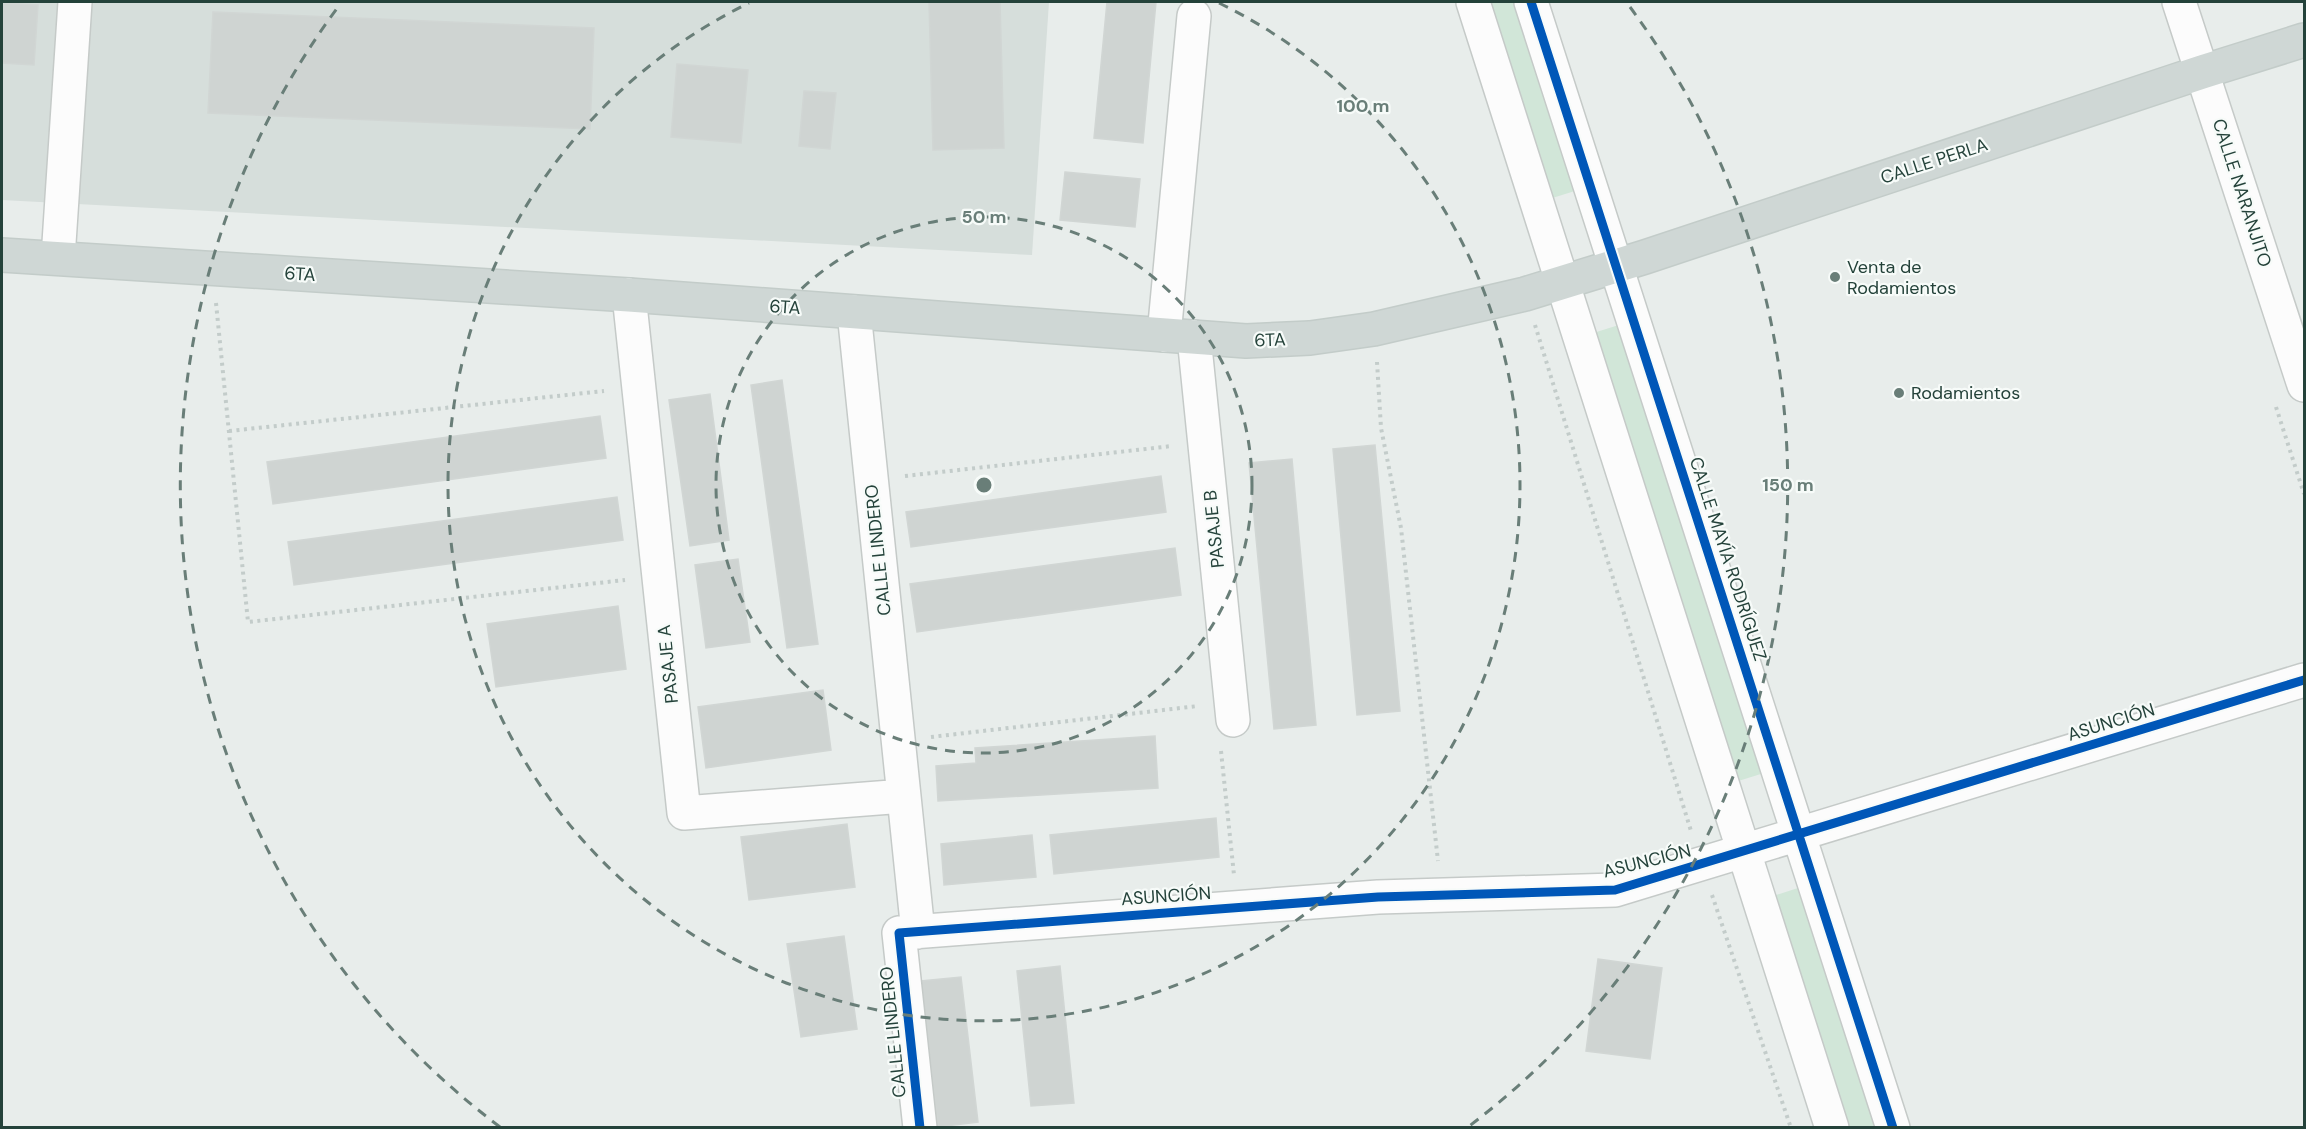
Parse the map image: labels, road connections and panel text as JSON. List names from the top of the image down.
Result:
{
  "streets": {
    "main road": ["CALLE PERLA", "6TA"],
    "street": [
      "CALLE NARANJITO",
      "PASAJE B",
      "CALLE LINDERO",
      "CALLE MAYÍA RODRÍGUEZ",
      "PASAJE A",
      "ASUNCIÓN"
    ]
  },
  "crossings": [
    ["CALLE PERLA", "CALLE NARANJITO"],
    ["CALLE PERLA", "6TA"],
    ["CALLE PERLA", "CALLE MAYÍA RODRÍGUEZ"],
    ["6TA", "PASAJE B"],
    ["6TA", "CALLE LINDERO"],
    ["6TA", "PASAJE A"],
    ["CALLE LINDERO", "PASAJE A"],
    ["CALLE LINDERO", "ASUNCIÓN"],
    ["CALLE MAYÍA RODRÍGUEZ", "ASUNCIÓN"]
  ],
  "places": ["Venta de Rodamientos", "Rodamientos"],
  "rings": ["100 m", "50 m", "150 m"]
}
